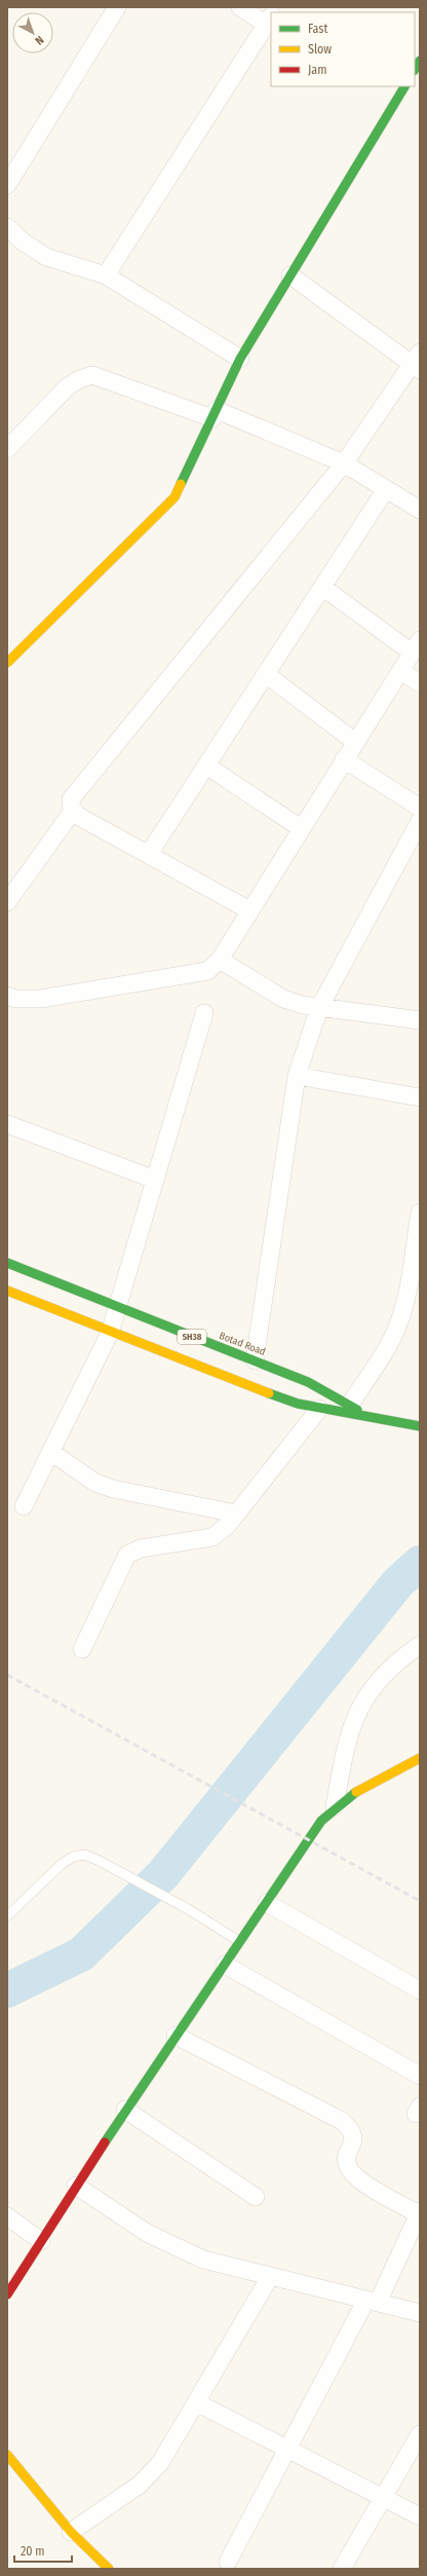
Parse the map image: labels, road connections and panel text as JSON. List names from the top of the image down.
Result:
{
  "streets": {
    "street": ["SH38", "Botad Road"]
  },
  "legend": ["Fast", "Slow", "Jam"],
  "scale_bar": "20 m",
  "north": "bottom right"
}
